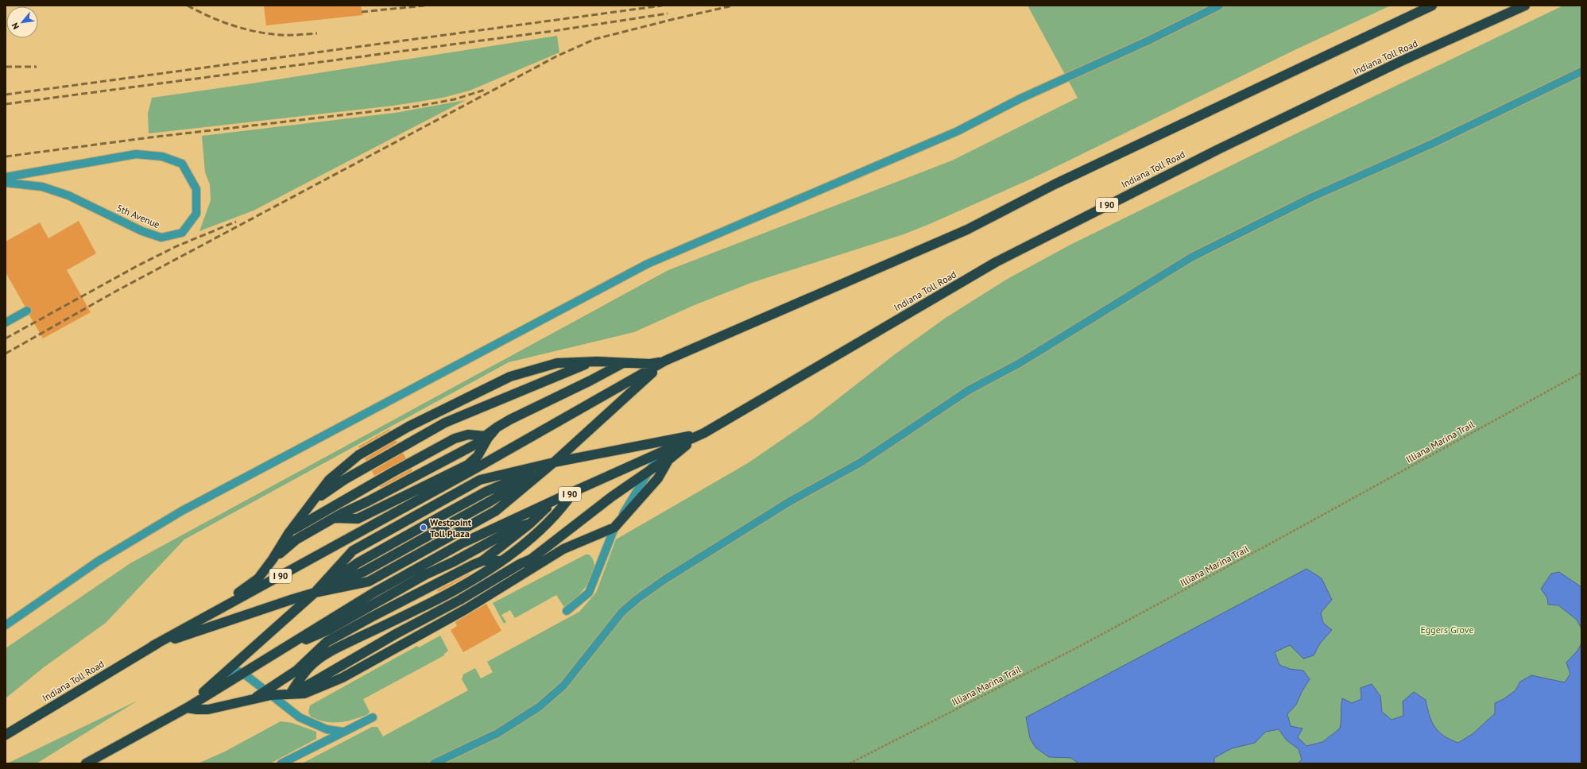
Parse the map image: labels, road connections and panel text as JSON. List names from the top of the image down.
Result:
{
  "streets": {
    "highway": ["Indiana Toll Road", "I 90"],
    "street": ["5th Avenue"],
    "path": ["Illiana Marina Trail"]
  },
  "crossings": [
    ["Indiana Toll Road", "I 90"]
  ],
  "parks": ["Eggers Grove"],
  "places": ["Westpoint Toll Plaza"],
  "north": "bottom left"
}
